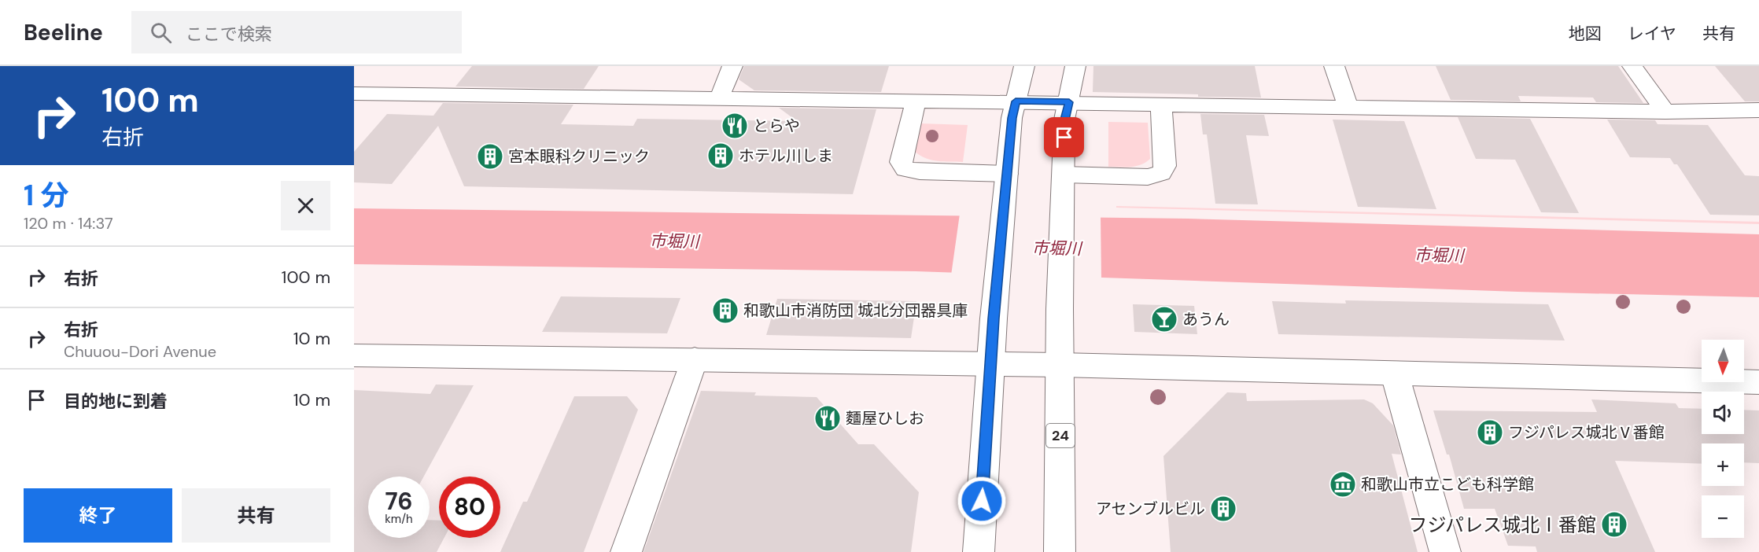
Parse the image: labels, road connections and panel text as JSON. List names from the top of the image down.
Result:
{
  "streets": {
    "main road": ["24"]
  },
  "water": ["市堀川"],
  "places": {
    "restaurant": ["とらや", "麵屋ひしお"],
    "building": [
      "ホテル川しま",
      "宮本眼科クリニック",
      "和歌山市消防団 城北分団器具庫",
      "フジパレス城北Ⅴ番館",
      "アセンブルビル",
      "フジパレス城北Ⅰ番館"
    ],
    "bar": ["あうん"],
    "museum": ["和歌山市立こども科学館"]
  },
  "north": "bottom",
  "page": {
    "header": "Beeline",
    "search": "ここで検索",
    "nav": ["地図", "レイヤ", "共有"],
    "turn": ["100 m", "右折"],
    "heading": ["1 分", "120 m · 14:37"],
    "list": [
      {
        "name": "右折",
        "value": "100 m"
      },
      {
        "name": "右折",
        "note": "Chuuou-Dori Avenue",
        "value": "10 m"
      },
      {
        "name": "目的地に到着",
        "value": "10 m"
      }
    ],
    "map_buttons": ["+", "−"],
    "speed": "76 km/h",
    "limit": "80",
    "buttons": ["終了", "共有"]
  }
}
